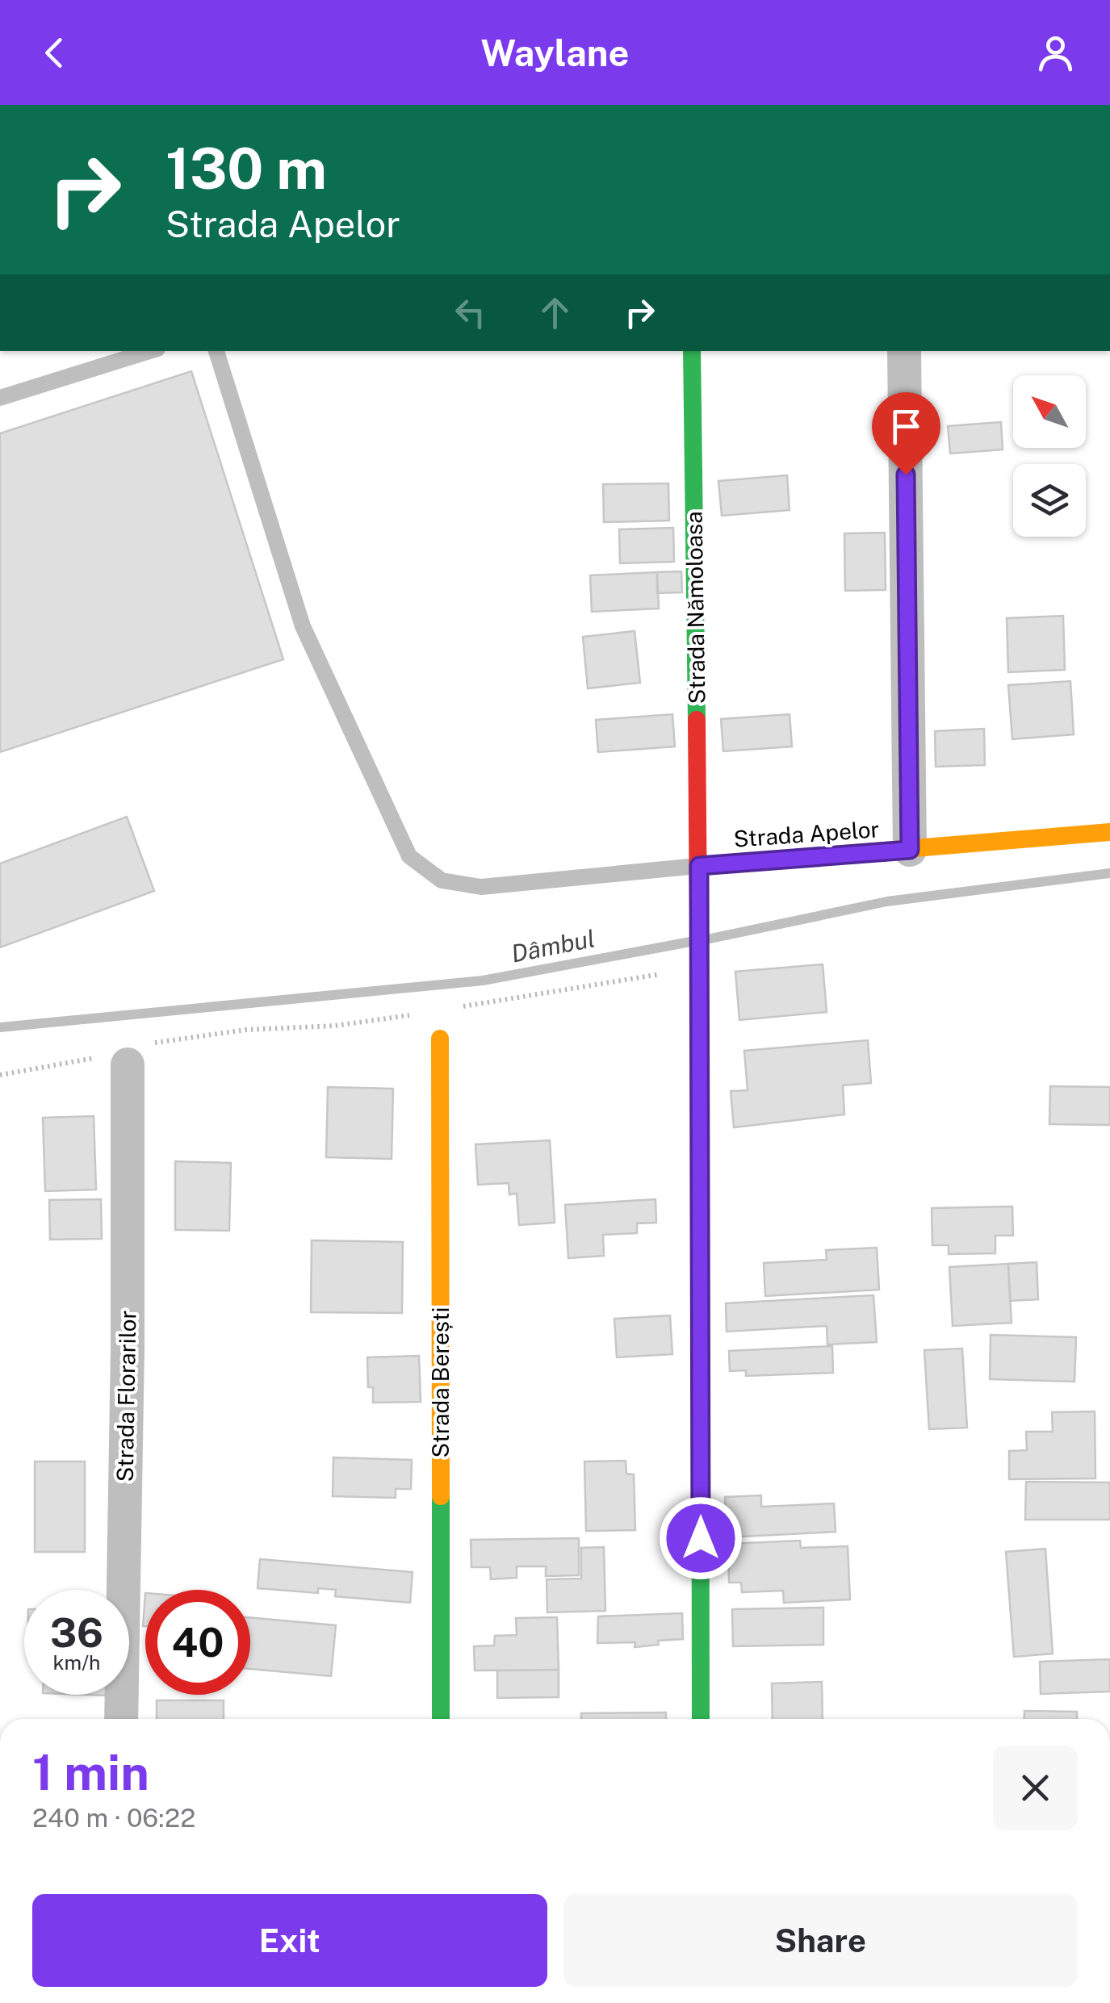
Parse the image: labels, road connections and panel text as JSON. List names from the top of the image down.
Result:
{
  "streets": {
    "street": [
      "Strada Nămoloasa",
      "Strada Apelor",
      "Strada Berești",
      "Strada Florarilor"
    ]
  },
  "crossings": [
    ["Strada Nămoloasa", "Strada Apelor"]
  ],
  "water": ["Dâmbul"],
  "north": "top left",
  "page": {
    "header": "Waylane",
    "turn": ["130 m", "Strada Apelor"],
    "speed": "36 km/h",
    "limit": "40",
    "heading": ["1 min", "240 m · 06:22"],
    "buttons": ["Exit", "Share"]
  }
}
